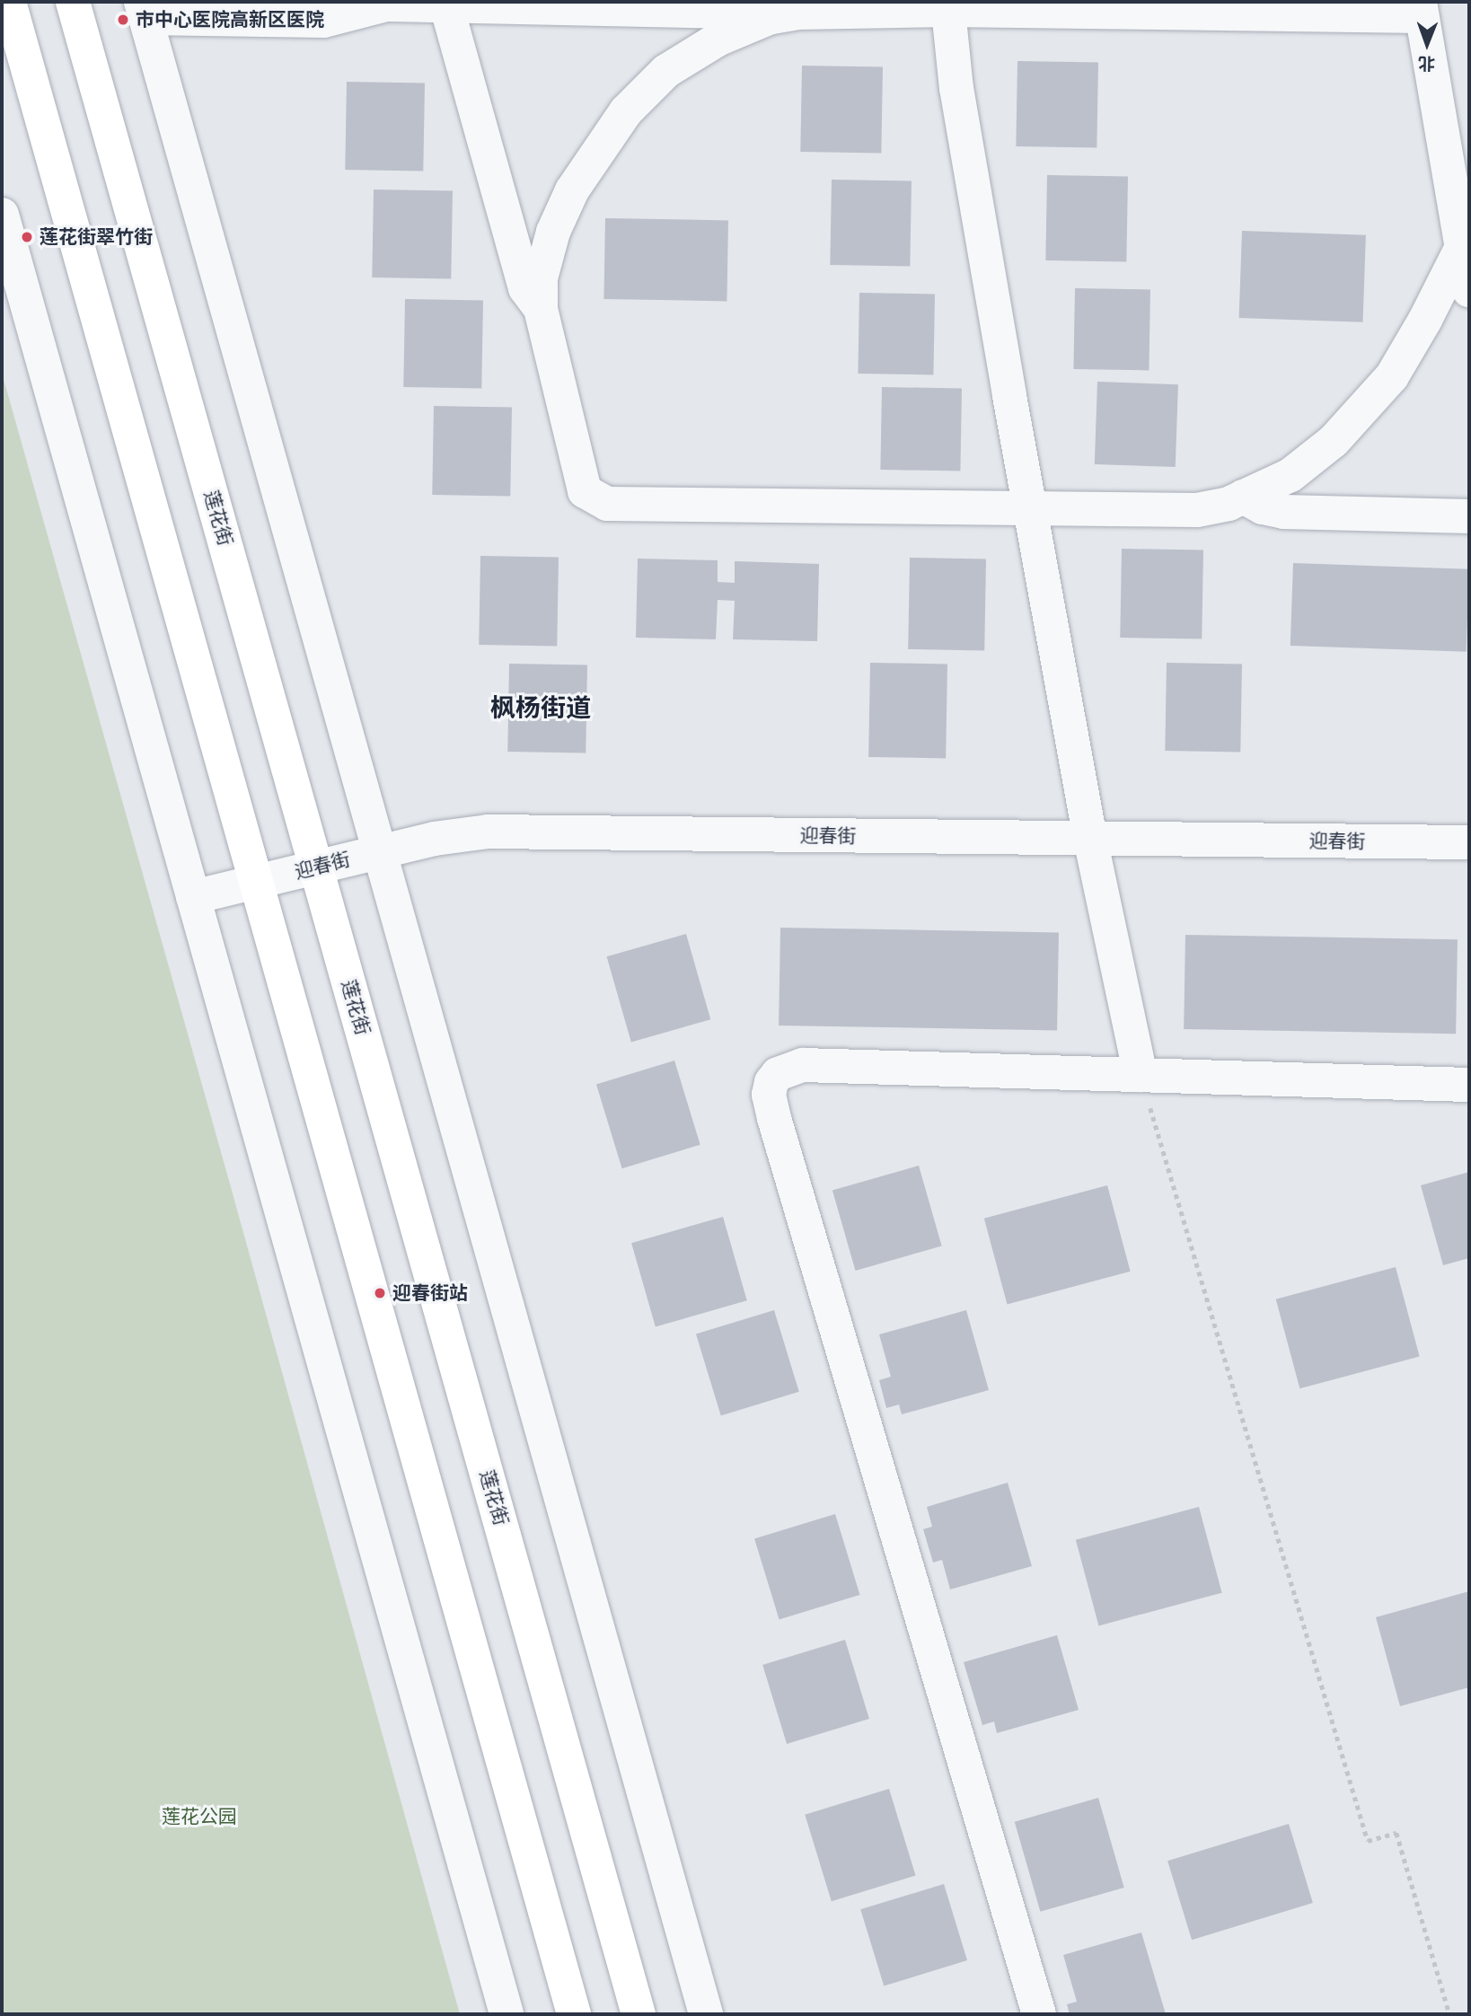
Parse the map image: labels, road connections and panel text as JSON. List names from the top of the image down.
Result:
{
  "streets": {
    "main road": ["莲花街"],
    "street": ["迎春街"]
  },
  "crossings": [
    ["莲花街", "迎春街"]
  ],
  "districts": ["枫杨街道"],
  "parks": ["莲花公园"],
  "places": ["市中心医院高新区医院", "莲花街翠竹街", "迎春街站"],
  "north": "bottom"
}
